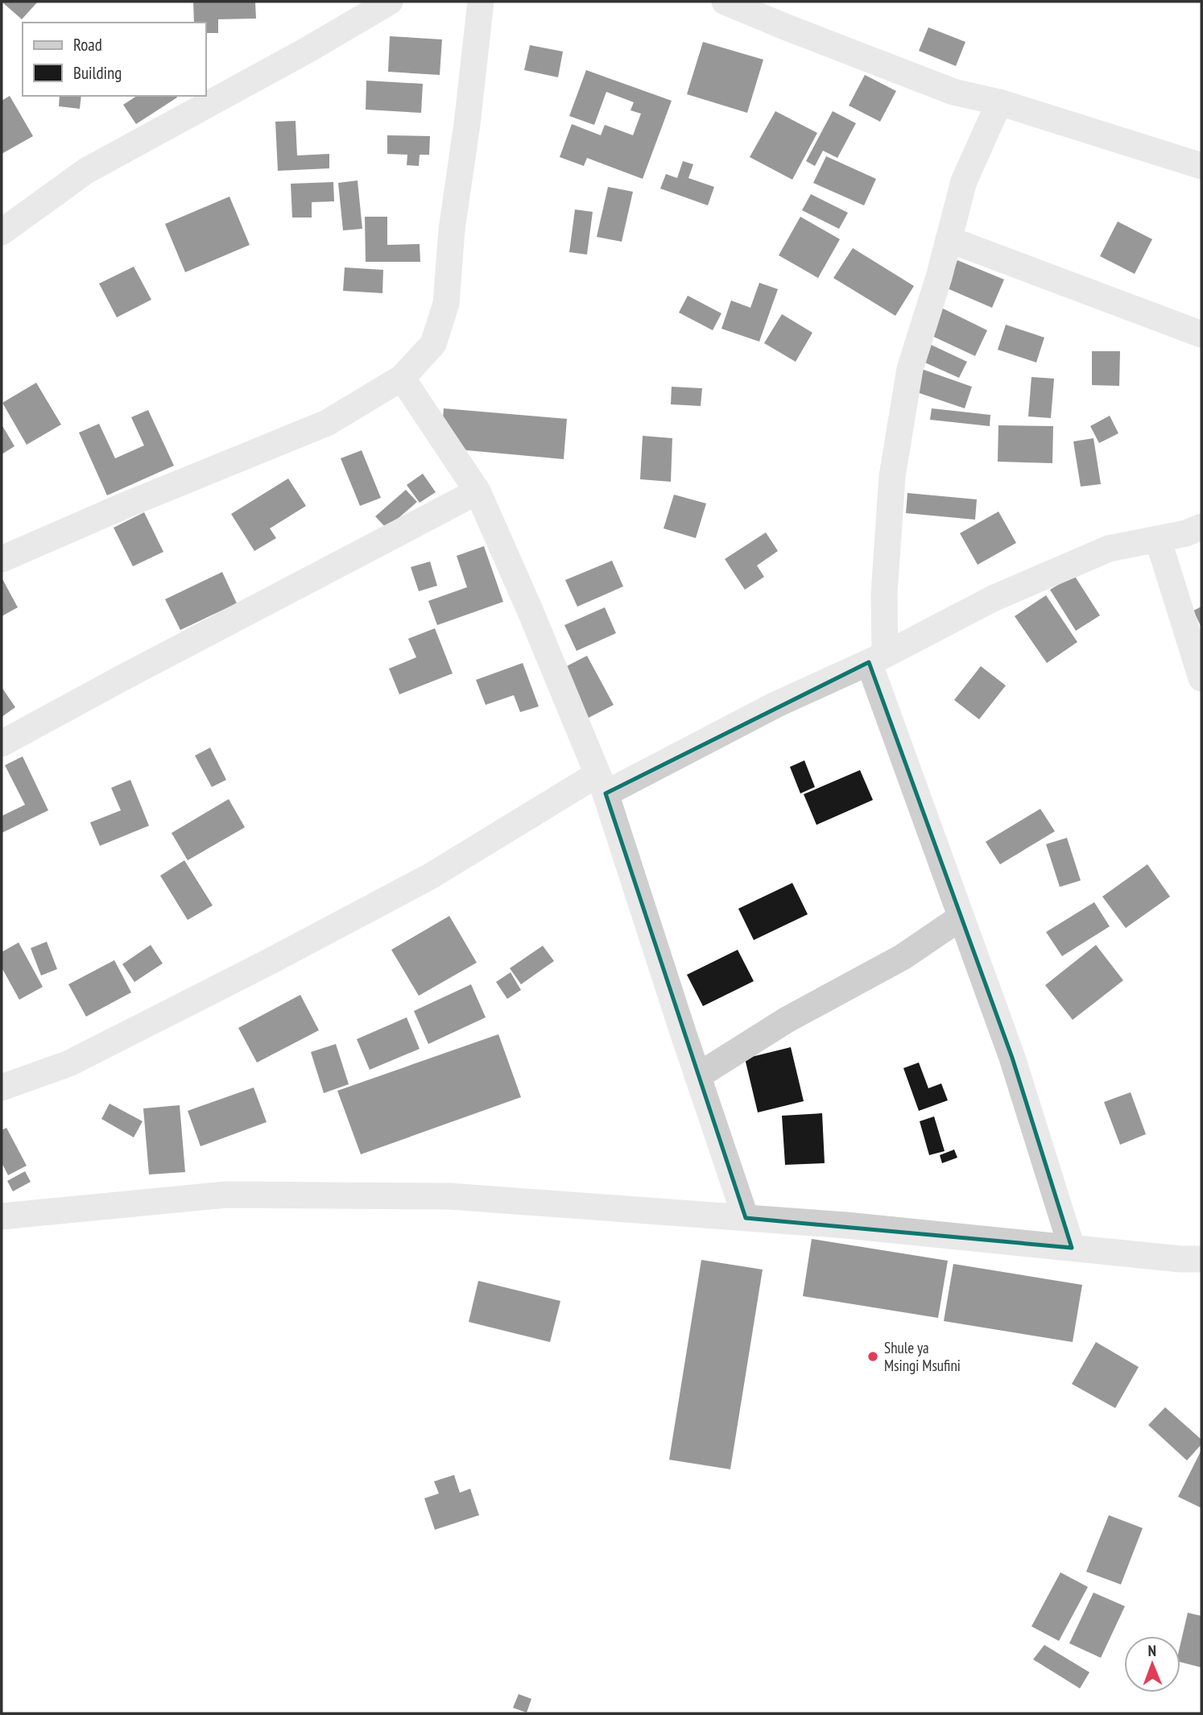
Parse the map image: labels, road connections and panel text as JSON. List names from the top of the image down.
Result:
{
  "places": ["Shule ya Msingi Msufini"],
  "legend": ["Road", "Building"],
  "north": "top"
}
